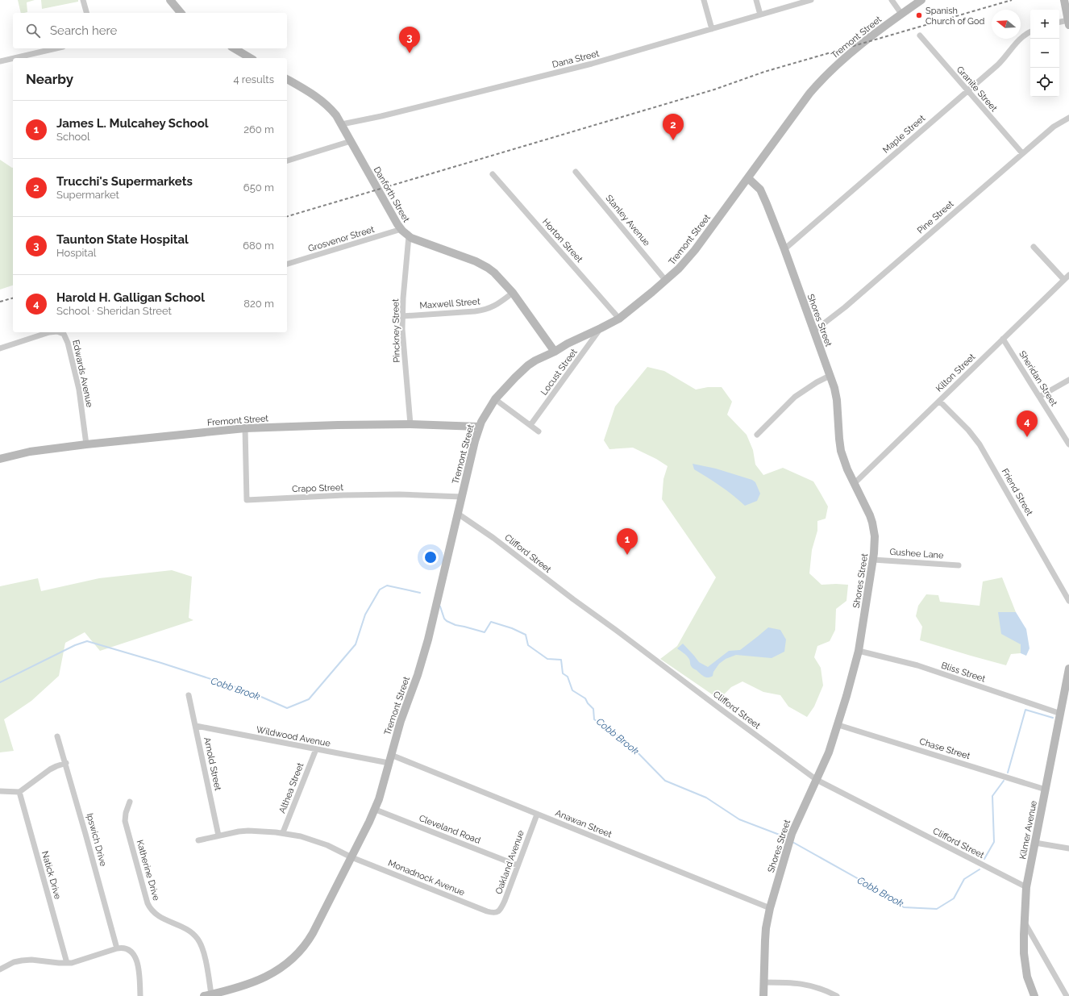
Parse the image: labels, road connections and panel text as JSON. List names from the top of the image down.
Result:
{
  "streets": {
    "street": [
      "Tremont Street",
      "Dana Street",
      "Granite Street",
      "Maple Street",
      "Danforth Street",
      "Pine Street",
      "Stanley Avenue",
      "Grosvenor Street",
      "Horton Street",
      "Maxwell Street",
      "Shores Street",
      "Pinckney Street",
      "Locust Street",
      "Kilton Street",
      "Edwards Avenue",
      "Sheridan Street",
      "Fremont Street",
      "Crapo Street",
      "Friend Street",
      "Clifford Street",
      "Gushee Lane",
      "Bliss Street",
      "Wildwood Avenue",
      "Chase Street",
      "Arnold Street",
      "Althea Street",
      "Anawan Street",
      "Cleveland Road",
      "Kilmer Avenue",
      "Ipswich Drive",
      "Oakland Avenue",
      "Katherine Drive",
      "Natick Drive",
      "Monadnock Avenue"
    ]
  },
  "crossings": [
    ["Tremont Street", "Danforth Street"],
    ["Tremont Street", "Stanley Avenue"],
    ["Tremont Street", "Horton Street"],
    ["Tremont Street", "Shores Street"],
    ["Tremont Street", "Locust Street"],
    ["Tremont Street", "Fremont Street"],
    ["Tremont Street", "Crapo Street"],
    ["Tremont Street", "Clifford Street"],
    ["Tremont Street", "Wildwood Avenue"],
    ["Tremont Street", "Anawan Street"],
    ["Tremont Street", "Cleveland Road"],
    ["Tremont Street", "Katherine Drive"],
    ["Tremont Street", "Monadnock Avenue"],
    ["Dana Street", "Danforth Street"],
    ["Granite Street", "Maple Street"],
    ["Granite Street", "Pine Street"],
    ["Maple Street", "Shores Street"],
    ["Danforth Street", "Grosvenor Street"],
    ["Danforth Street", "Maxwell Street"],
    ["Danforth Street", "Pinckney Street"],
    ["Pine Street", "Shores Street"],
    ["Maxwell Street", "Pinckney Street"],
    ["Shores Street", "Kilton Street"],
    ["Shores Street", "Clifford Street"],
    ["Shores Street", "Gushee Lane"],
    ["Shores Street", "Bliss Street"],
    ["Shores Street", "Chase Street"],
    ["Shores Street", "Anawan Street"],
    ["Pinckney Street", "Fremont Street"],
    ["Kilton Street", "Sheridan Street"],
    ["Kilton Street", "Friend Street"],
    ["Edwards Avenue", "Fremont Street"],
    ["Fremont Street", "Crapo Street"],
    ["Clifford Street", "Kilmer Avenue"],
    ["Bliss Street", "Kilmer Avenue"],
    ["Wildwood Avenue", "Arnold Street"],
    ["Wildwood Avenue", "Althea Street"],
    ["Wildwood Avenue", "Anawan Street"],
    ["Chase Street", "Kilmer Avenue"],
    ["Arnold Street", "Monadnock Avenue"],
    ["Althea Street", "Monadnock Avenue"],
    ["Anawan Street", "Oakland Avenue"],
    ["Cleveland Road", "Oakland Avenue"],
    ["Oakland Avenue", "Monadnock Avenue"]
  ],
  "water": ["Cobb Brook"],
  "places": ["Spanish Church of God"],
  "north": "left",
  "page": {
    "map_buttons": ["+", "−"],
    "search": "Search here",
    "pins": [
      "3",
      "2",
      "4",
      "1"
    ],
    "heading": ["Nearby", "4 results"],
    "list": [
      {
        "mark": "1",
        "name": "James L. Mulcahey School",
        "note": "School",
        "value": "260 m"
      },
      {
        "mark": "2",
        "name": "Trucchi's Supermarkets",
        "note": "Supermarket",
        "value": "650 m"
      },
      {
        "mark": "3",
        "name": "Taunton State Hospital",
        "note": "Hospital",
        "value": "680 m"
      },
      {
        "mark": "4",
        "name": "Harold H. Galligan School",
        "note": "School · Sheridan Street",
        "value": "820 m"
      }
    ]
  }
}
